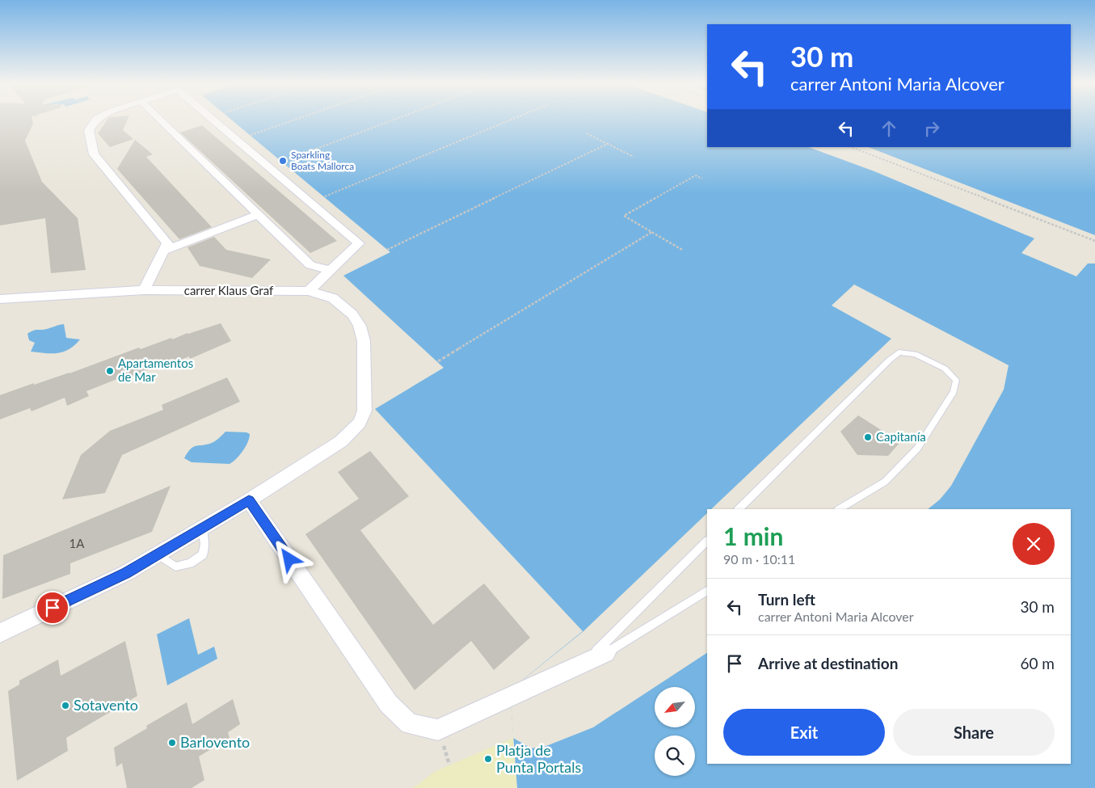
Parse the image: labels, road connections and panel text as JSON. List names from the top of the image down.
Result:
{
  "streets": {
    "street": ["carrer Klaus Graf"]
  },
  "places": [
    "Sparkling Boats Mallorca",
    "Apartamentos de Mar",
    "Capitanía",
    "Sotavento",
    "Barlovento",
    "Platja de Punta Portals"
  ],
  "house_numbers": ["1A"],
  "north": "bottom left",
  "page": {
    "turn": ["30 m", "carrer Antoni Maria Alcover"],
    "heading": ["1 min", "90 m · 10:11"],
    "list": [
      {
        "name": "Turn left",
        "note": "carrer Antoni Maria Alcover",
        "value": "30 m"
      },
      {
        "name": "Arrive at destination",
        "value": "60 m"
      }
    ],
    "buttons": ["Exit", "Share"]
  }
}
